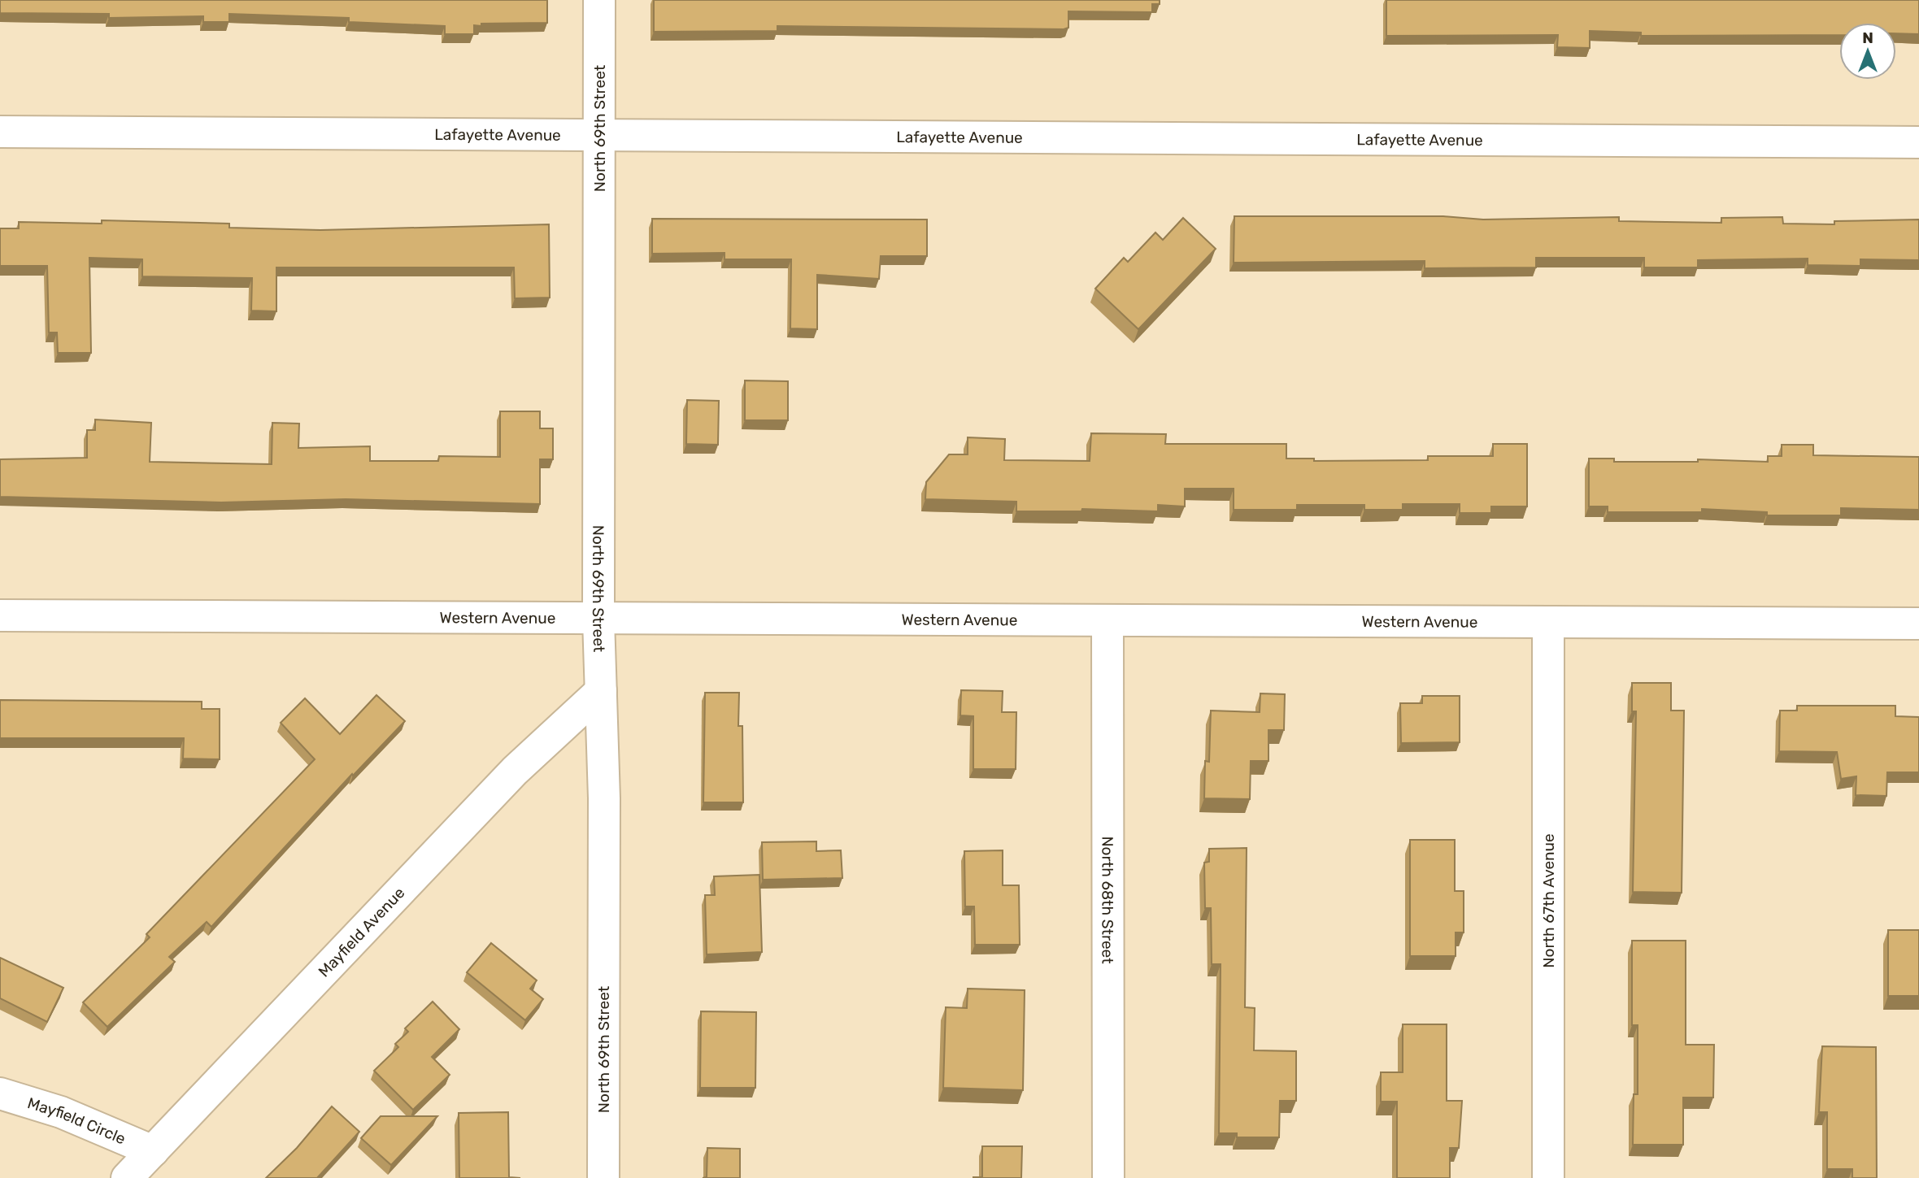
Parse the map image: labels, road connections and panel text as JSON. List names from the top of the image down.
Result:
{
  "streets": {
    "street": [
      "North 69th Street",
      "Lafayette Avenue",
      "Western Avenue",
      "North 68th Street",
      "North 67th Avenue",
      "Mayfield Avenue",
      "Mayfield Circle"
    ]
  },
  "crossings": [
    ["North 69th Street", "Lafayette Avenue"],
    ["North 69th Street", "Western Avenue"],
    ["North 69th Street", "Mayfield Avenue"],
    ["Western Avenue", "North 68th Street"],
    ["Western Avenue", "North 67th Avenue"],
    ["Mayfield Avenue", "Mayfield Circle"]
  ],
  "north": "top"
}
